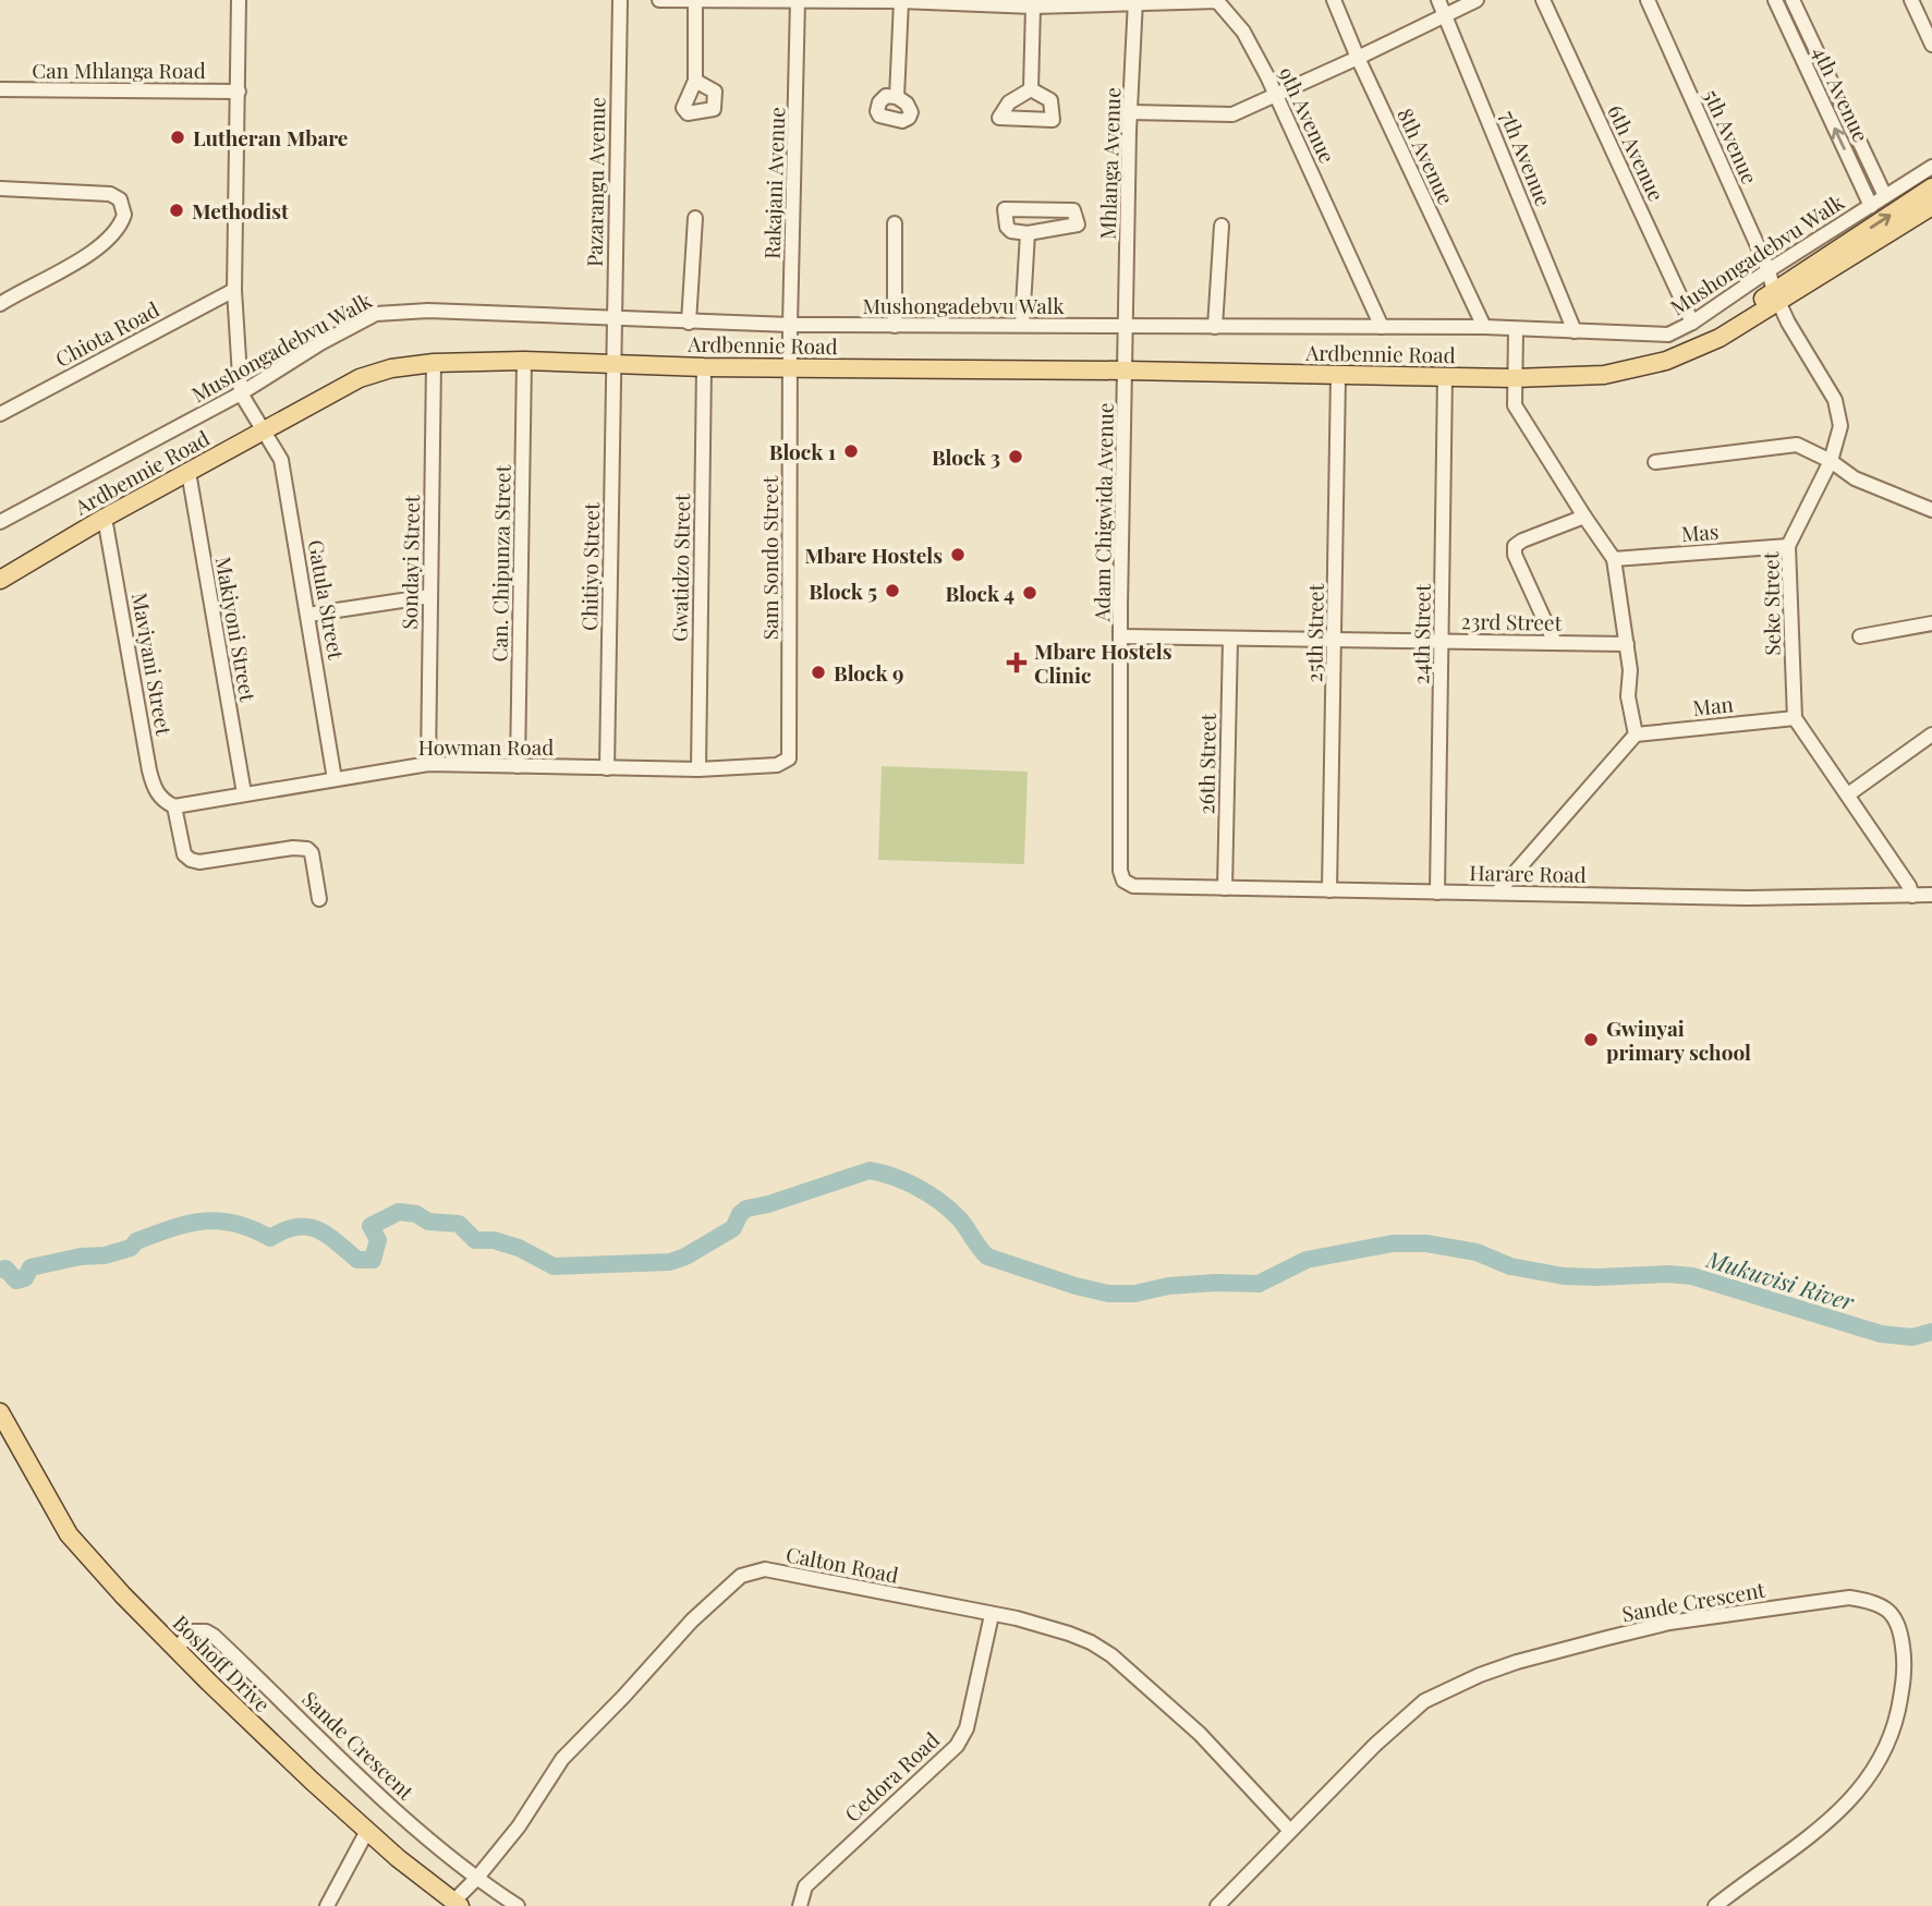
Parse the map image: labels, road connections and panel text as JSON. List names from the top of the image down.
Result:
{
  "streets": {
    "main road": ["Ardbennie Road", "Boshoff Drive"],
    "street": [
      "Can Mhlanga Road",
      "4th Avenue",
      "9th Avenue",
      "5th Avenue",
      "6th Avenue",
      "8th Avenue",
      "7th Avenue",
      "Mhlanga Avenue",
      "Pazarangu Avenue",
      "Rakajani Avenue",
      "Mushongadebvu Walk",
      "Chiota Road",
      "Adam Chigwida Avenue",
      "Mas",
      "Sam Sondo Street",
      "Sondayi Street",
      "Can. Chipunza Street",
      "Chitiyo Street",
      "Gwatidzo Street",
      "Gatula Street",
      "Seke Street",
      "23rd Street",
      "Makiyoni Street",
      "25th Street",
      "24th Street",
      "Maviyani Street",
      "Man",
      "Howman Road",
      "26th Street",
      "Harare Road",
      "Calton Road",
      "Sande Crescent",
      "Cedora Road"
    ]
  },
  "crossings": [
    ["4th Avenue", "Mushongadebvu Walk"],
    ["9th Avenue", "Mhlanga Avenue"],
    ["9th Avenue", "Rakajani Avenue"],
    ["9th Avenue", "Mushongadebvu Walk"],
    ["5th Avenue", "Mushongadebvu Walk"],
    ["5th Avenue", "Ardbennie Road"],
    ["5th Avenue", "Seke Street"],
    ["6th Avenue", "Mushongadebvu Walk"],
    ["8th Avenue", "Mushongadebvu Walk"],
    ["7th Avenue", "Mushongadebvu Walk"],
    ["Mhlanga Avenue", "Mushongadebvu Walk"],
    ["Mhlanga Avenue", "Adam Chigwida Avenue"],
    ["Pazarangu Avenue", "Mushongadebvu Walk"],
    ["Pazarangu Avenue", "Ardbennie Road"],
    ["Pazarangu Avenue", "Chitiyo Street"],
    ["Rakajani Avenue", "Mushongadebvu Walk"],
    ["Rakajani Avenue", "Ardbennie Road"],
    ["Rakajani Avenue", "Sam Sondo Street"],
    ["Mushongadebvu Walk", "Adam Chigwida Avenue"],
    ["Mushongadebvu Walk", "Gatula Street"],
    ["Ardbennie Road", "Adam Chigwida Avenue"],
    ["Ardbennie Road", "Sam Sondo Street"],
    ["Ardbennie Road", "Sondayi Street"],
    ["Ardbennie Road", "Can. Chipunza Street"],
    ["Ardbennie Road", "Chitiyo Street"],
    ["Ardbennie Road", "Gwatidzo Street"],
    ["Ardbennie Road", "Gatula Street"],
    ["Ardbennie Road", "Seke Street"],
    ["Ardbennie Road", "Makiyoni Street"],
    ["Ardbennie Road", "25th Street"],
    ["Ardbennie Road", "24th Street"],
    ["Ardbennie Road", "Maviyani Street"],
    ["Adam Chigwida Avenue", "23rd Street"],
    ["Adam Chigwida Avenue", "Harare Road"],
    ["Mas", "Seke Street"],
    ["Sam Sondo Street", "Howman Road"],
    ["Sondayi Street", "Howman Road"],
    ["Can. Chipunza Street", "Howman Road"],
    ["Chitiyo Street", "Howman Road"],
    ["Gwatidzo Street", "Howman Road"],
    ["Gatula Street", "Howman Road"],
    ["Seke Street", "Man"],
    ["23rd Street", "25th Street"],
    ["23rd Street", "24th Street"],
    ["23rd Street", "26th Street"],
    ["Makiyoni Street", "Howman Road"],
    ["25th Street", "Harare Road"],
    ["24th Street", "Harare Road"],
    ["Maviyani Street", "Howman Road"],
    ["26th Street", "Harare Road"],
    ["Calton Road", "Sande Crescent"],
    ["Calton Road", "Boshoff Drive"],
    ["Calton Road", "Cedora Road"],
    ["Sande Crescent", "Boshoff Drive"]
  ],
  "water": ["Mukuvisi River"],
  "places": {
    "other": [
      "Lutheran Mbare",
      "Methodist",
      "Block 1",
      "Block 3",
      "Mbare Hostels",
      "Block 5",
      "Block 4",
      "Block 9",
      "Gwinyai primary school"
    ],
    "health": ["Mbare Hostels Clinic"]
  }
}
